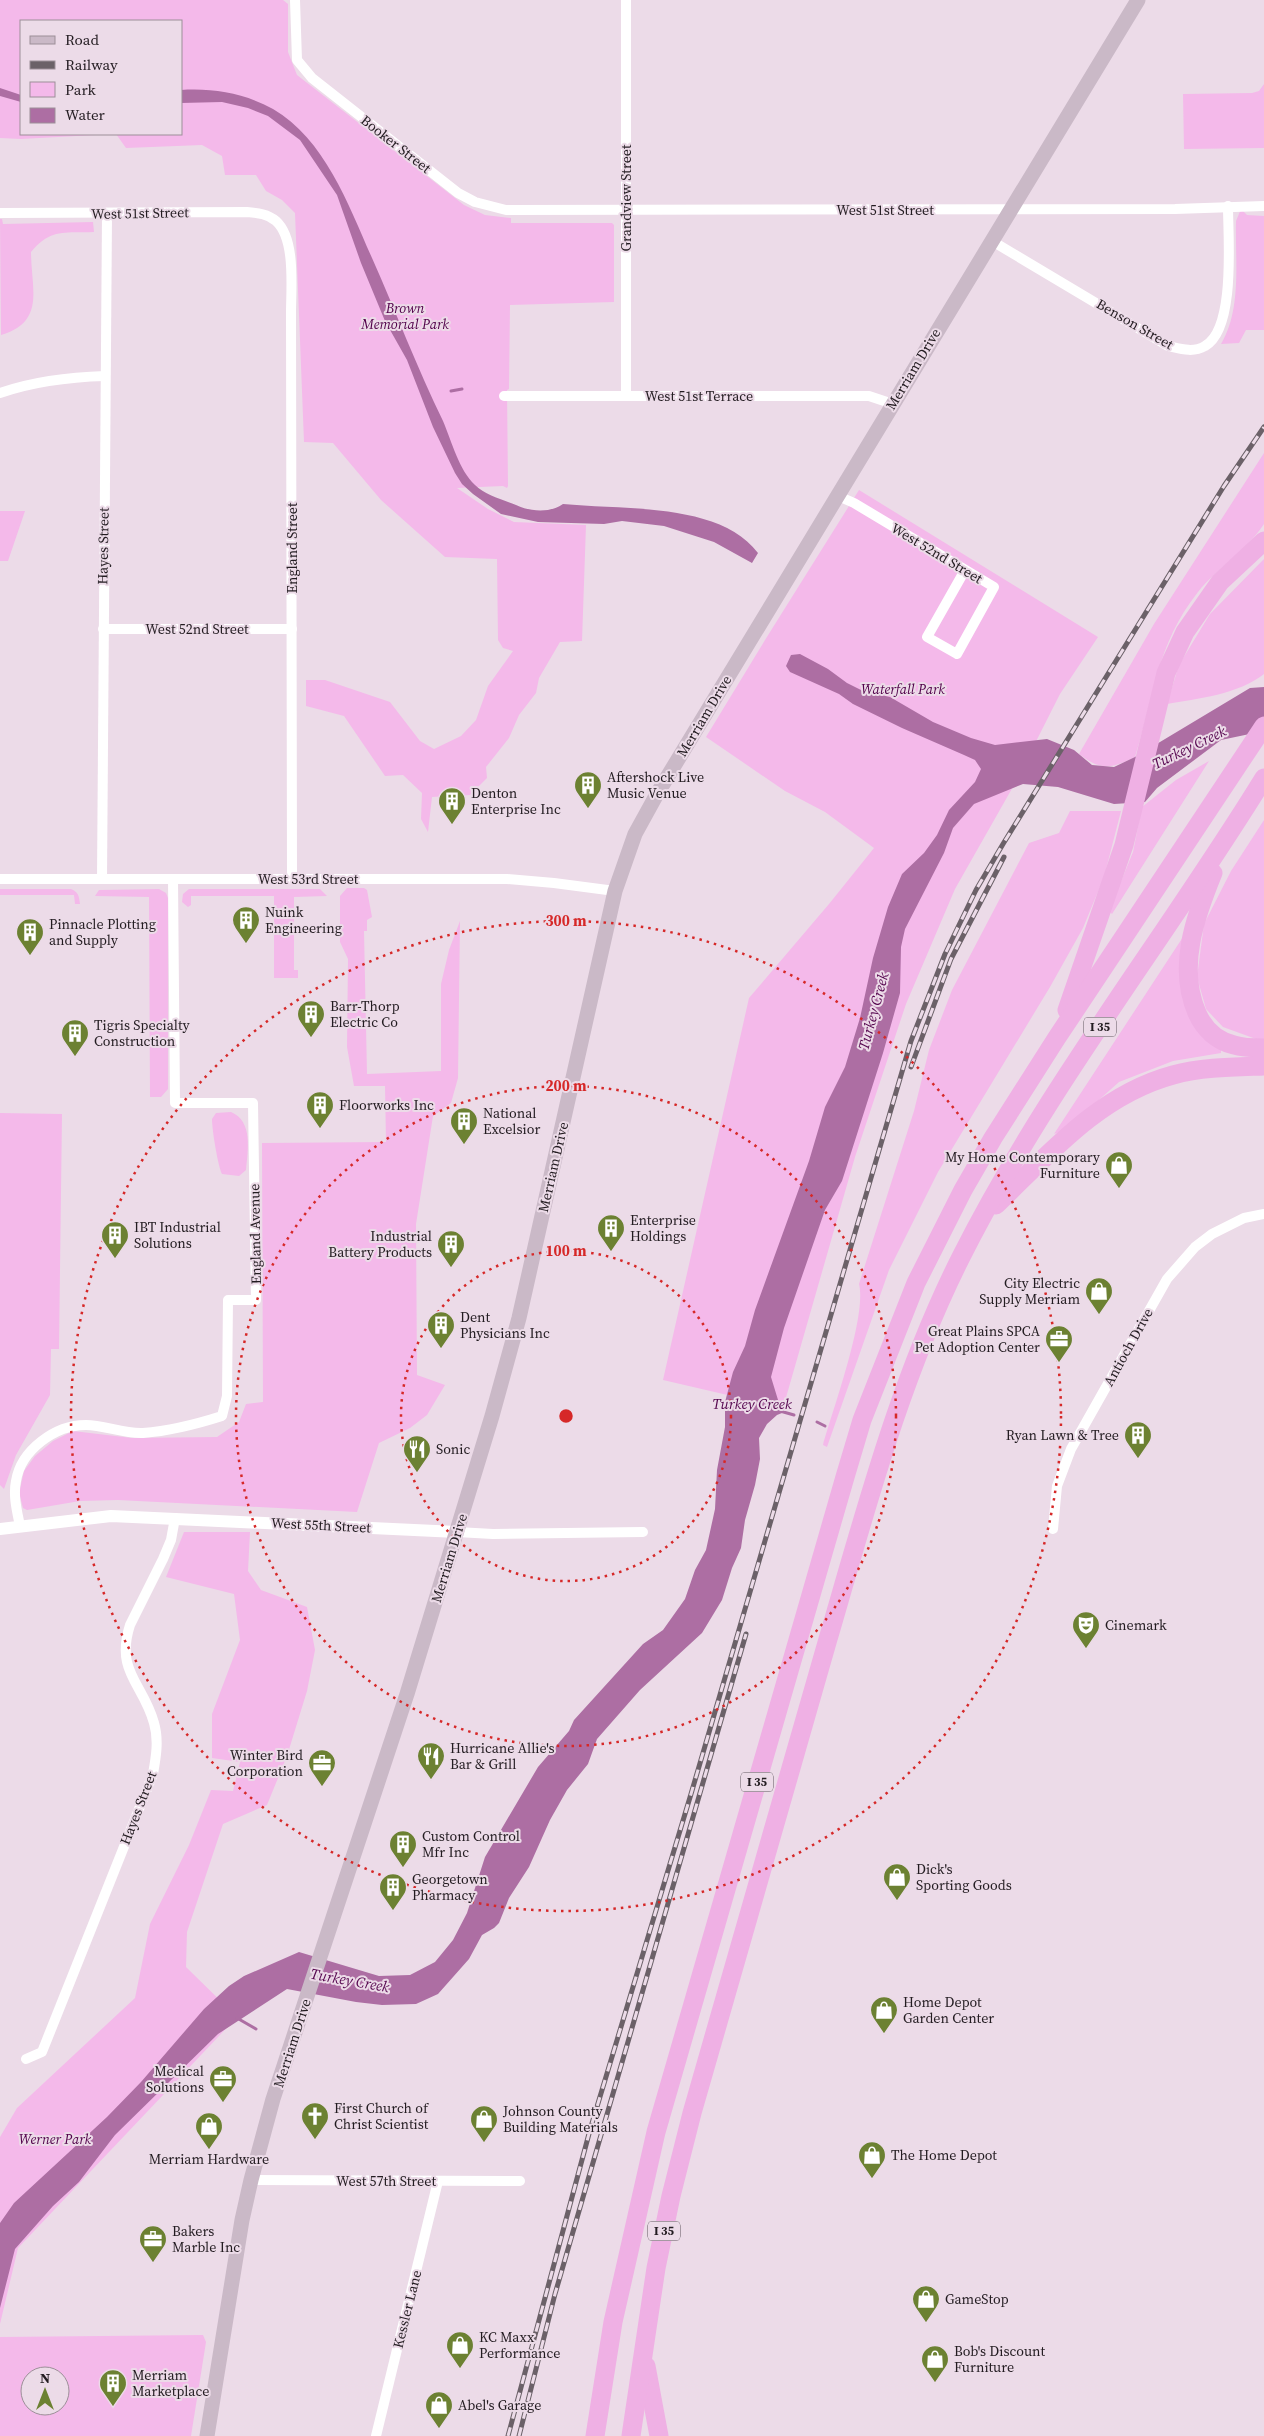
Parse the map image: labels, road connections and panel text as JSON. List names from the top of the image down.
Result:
{
  "streets": {
    "highway": ["I 35"],
    "main road": ["Merriam Drive"],
    "street": [
      "Booker Street",
      "Grandview Street",
      "West 51st Street",
      "Benson Street",
      "West 51st Terrace",
      "Hayes Street",
      "England Street",
      "West 52nd Street",
      "West 53rd Street",
      "England Avenue",
      "Antioch Drive",
      "West 55th Street",
      "West 57th Street",
      "Kessler Lane"
    ]
  },
  "crossings": [
    ["Booker Street", "West 51st Street"],
    ["Grandview Street", "West 51st Street"],
    ["Grandview Street", "West 51st Terrace"],
    ["West 51st Street", "Benson Street"],
    ["West 51st Street", "Merriam Drive"],
    ["West 51st Street", "Hayes Street"],
    ["West 51st Street", "England Street"],
    ["Benson Street", "Merriam Drive"],
    ["Merriam Drive", "West 51st Terrace"],
    ["Merriam Drive", "West 52nd Street"],
    ["Merriam Drive", "West 53rd Street"],
    ["Merriam Drive", "West 55th Street"],
    ["Merriam Drive", "West 57th Street"],
    ["Hayes Street", "West 52nd Street"],
    ["Hayes Street", "West 53rd Street"],
    ["Hayes Street", "West 55th Street"],
    ["England Street", "West 52nd Street"],
    ["England Street", "West 53rd Street"],
    ["West 53rd Street", "England Avenue"],
    ["England Avenue", "West 55th Street"],
    ["West 57th Street", "Kessler Lane"]
  ],
  "water": ["Turkey Creek"],
  "parks": ["Brown Memorial Park", "Waterfall Park", "Werner Park"],
  "places": {
    "building": [
      "Aftershock Live Music Venue",
      "Denton Enterprise Inc",
      "Nuink Engineering",
      "Pinnacle Plotting and Supply",
      "Barr-Thorp Electric Co",
      "Tigris Specialty Construction",
      "Floorworks Inc",
      "National Excelsior",
      "Enterprise Holdings",
      "IBT Industrial Solutions",
      "Industrial Battery Products",
      "Dent Physicians Inc",
      "Ryan Lawn & Tree",
      "Custom Control Mfr Inc",
      "Georgetown Pharmacy",
      "Merriam Marketplace"
    ],
    "shop": [
      "My Home Contemporary Furniture",
      "City Electric Supply Merriam",
      "Dick's Sporting Goods",
      "Home Depot Garden Center",
      "Johnson County Building Materials",
      "Merriam Hardware",
      "The Home Depot",
      "GameStop",
      "KC Maxx Performance",
      "Bob's Discount Furniture",
      "Abel's Garage"
    ],
    "office": [
      "Great Plains SPCA Pet Adoption Center",
      "Winter Bird Corporation",
      "Medical Solutions",
      "Bakers Marble Inc"
    ],
    "restaurant": ["Sonic", "Hurricane Allie's Bar & Grill"],
    "theatre": ["Cinemark"],
    "church": ["First Church of Christ Scientist"]
  },
  "legend": [
    "Road",
    "Railway",
    "Park",
    "Water"
  ],
  "north": "top",
  "rings": ["300 m", "200 m", "100 m"]
}
